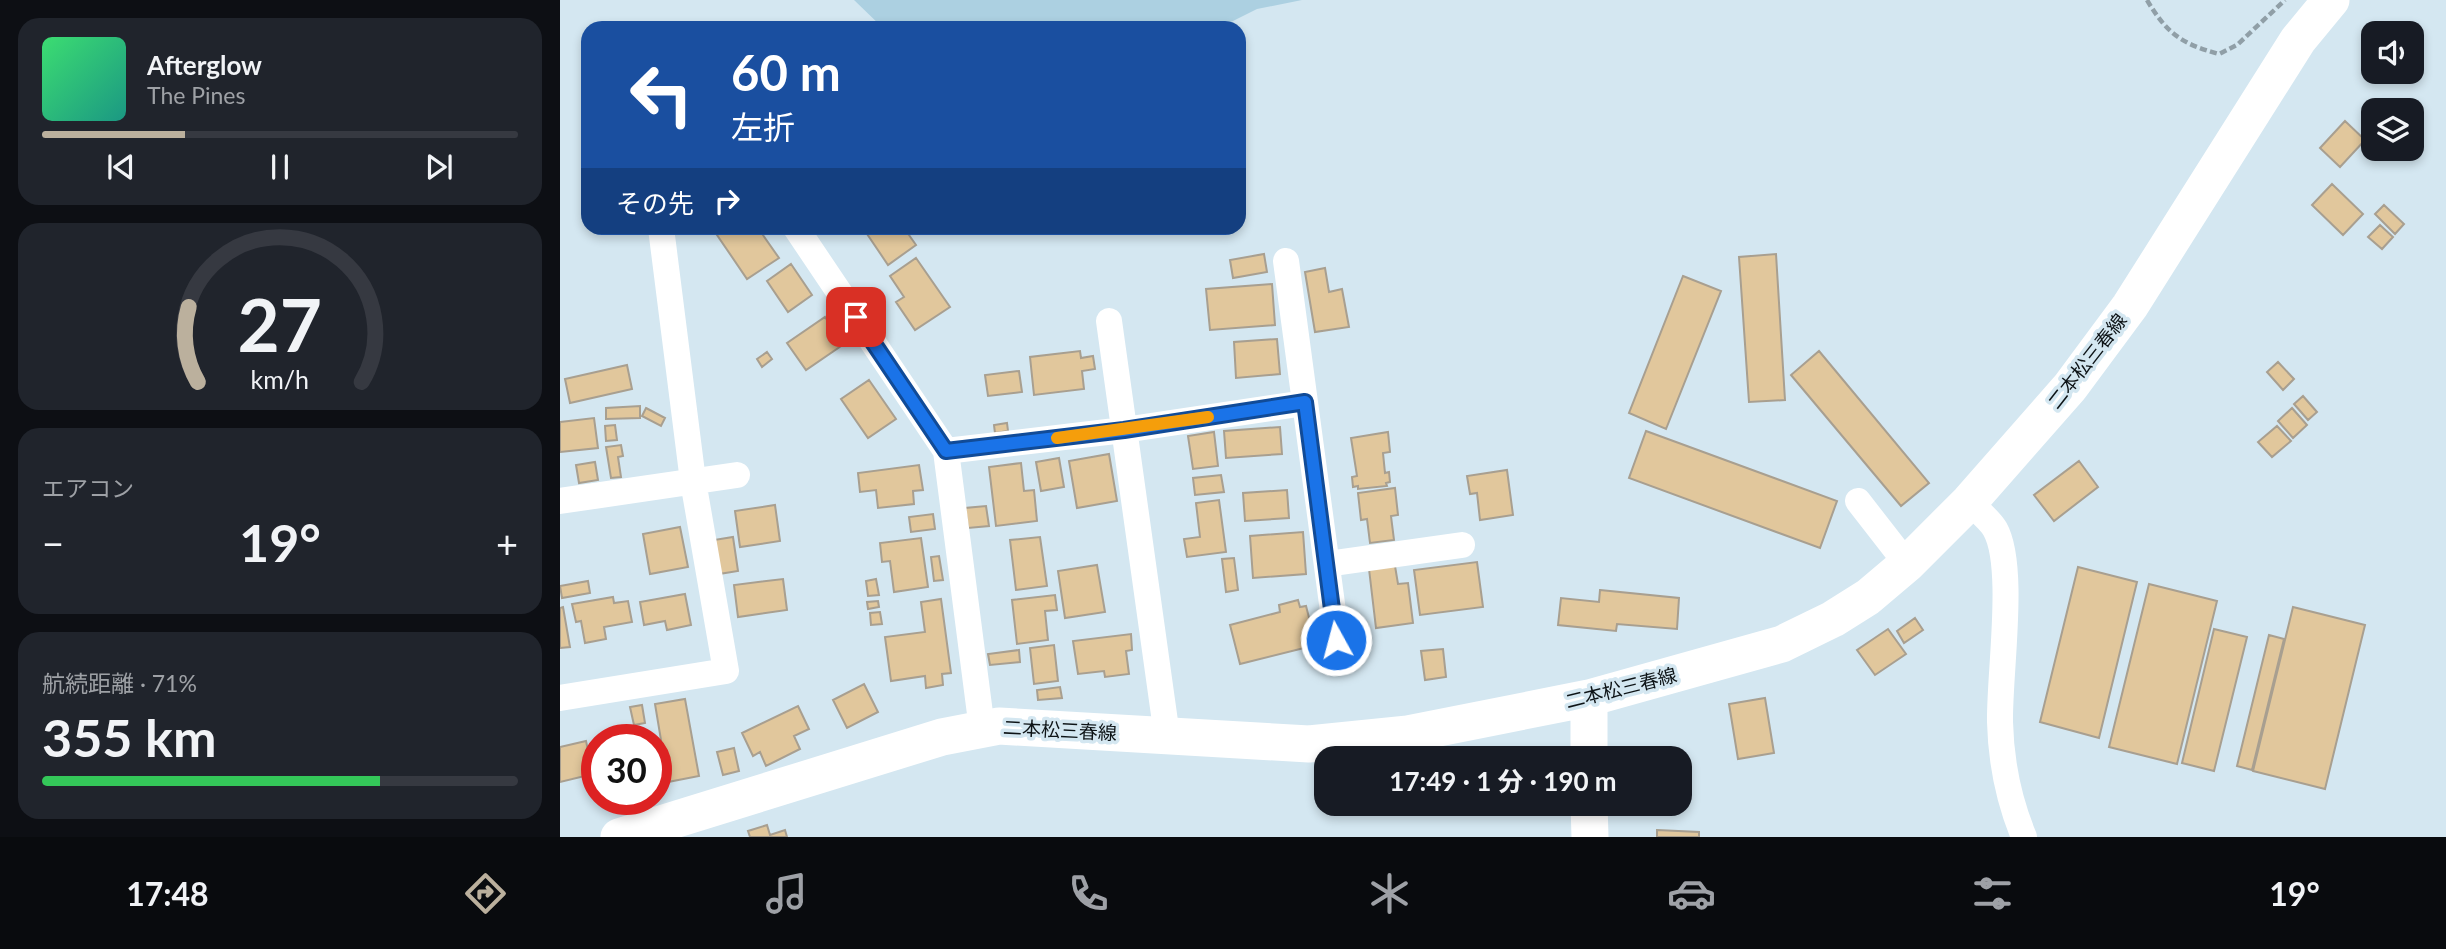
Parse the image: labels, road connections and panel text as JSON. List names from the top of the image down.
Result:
{
  "streets": {
    "main road": ["二本松三春線"]
  },
  "page": {
    "turn": ["60 m", "左折"],
    "song": ["Afterglow", "The Pines"],
    "then": "その先",
    "tile": [
      "エアコン",
      ["航続距離 · 71%", "355 km"]
    ],
    "heat": ["−", "19°", "+"],
    "limit": "30",
    "trip": "17:49 · 1 分 · 190 m",
    "tabs": ["17:48", "19°"],
    "gauge": ["27", "km/h"]
  }
}
